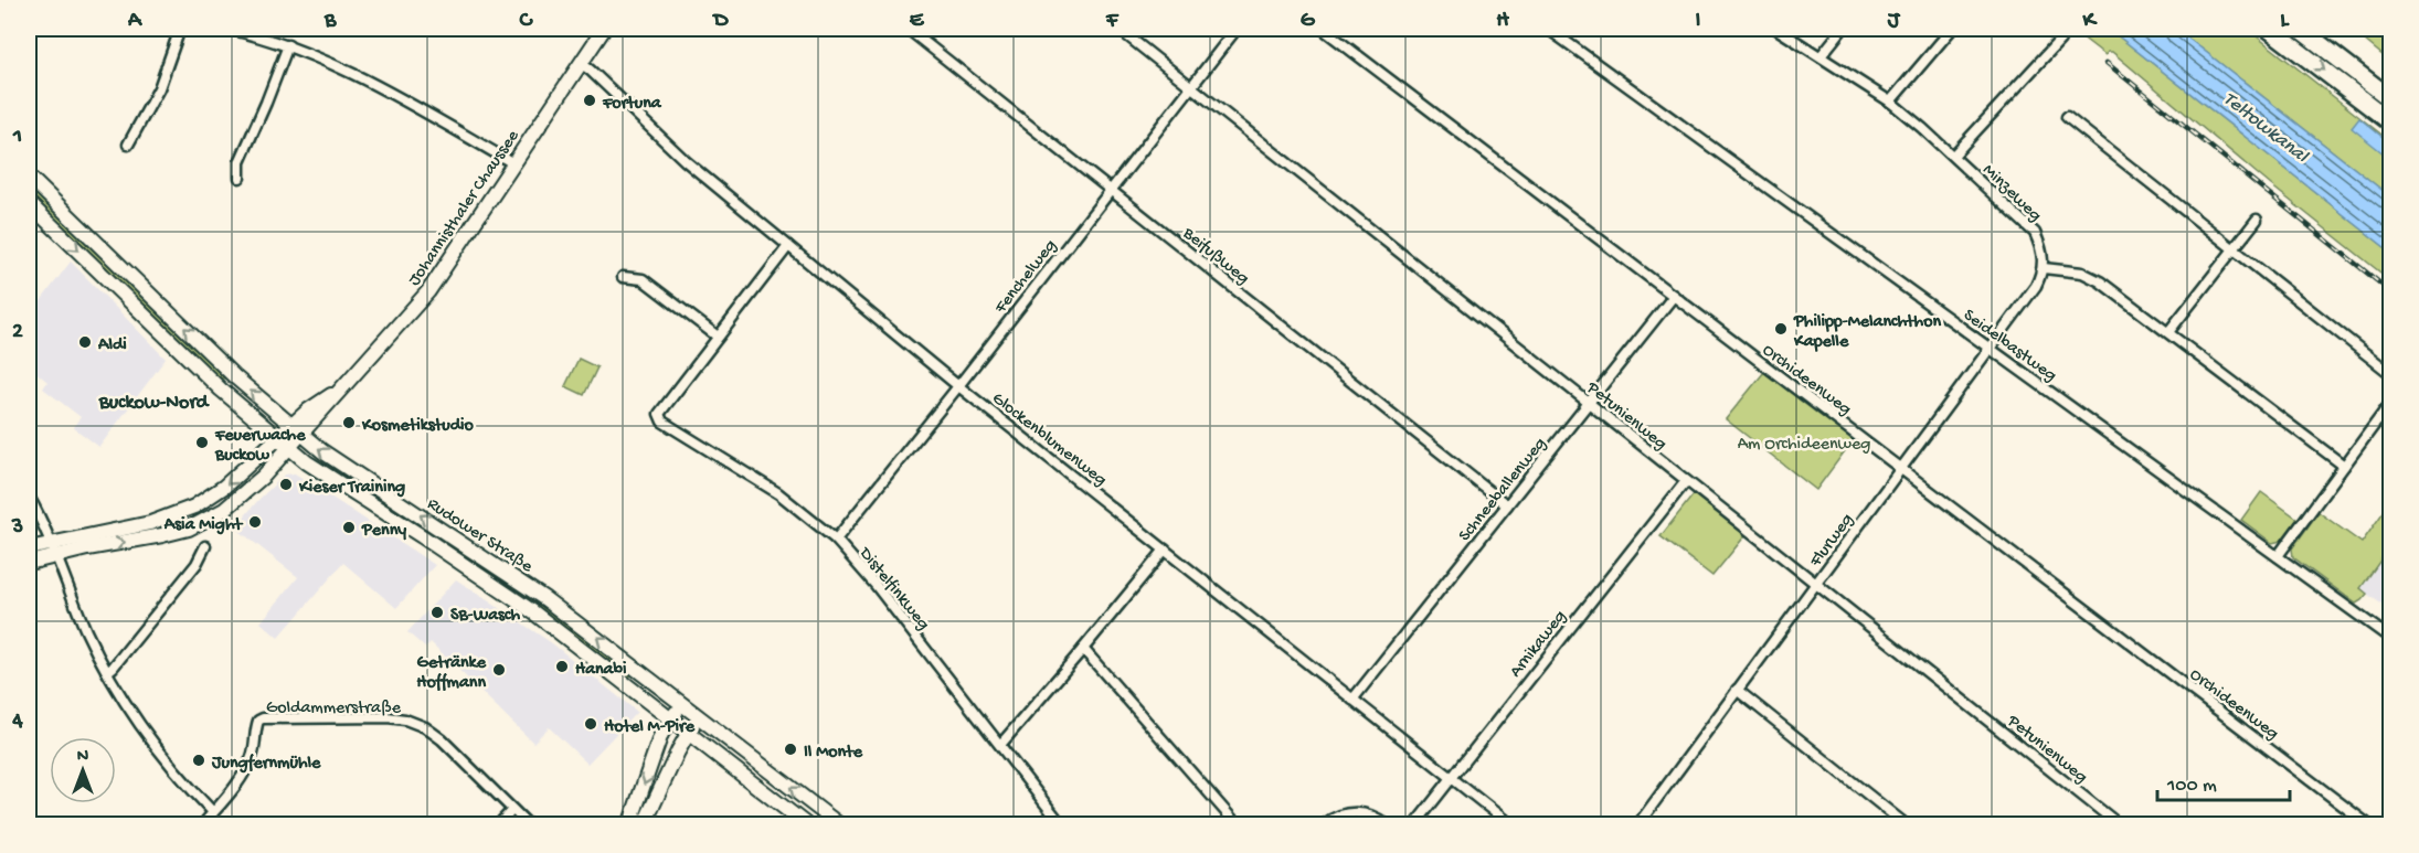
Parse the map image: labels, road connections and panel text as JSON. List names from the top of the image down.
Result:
{
  "streets": {
    "main road": ["Johannisthaler Chaussee", "Rudower Straße"],
    "street": [
      "Minzeweg",
      "Beifußweg",
      "Fenchelweg",
      "Seidelbastweg",
      "Orchideenweg",
      "Petunienweg",
      "Glockenblumenweg",
      "Schneeballenweg",
      "Flurweg",
      "Distelfinkweg",
      "Arnikaweg",
      "Goldammerstraße"
    ]
  },
  "crossings": [
    ["Minzeweg", "Flurweg"],
    ["Johannisthaler Chaussee", "Glockenblumenweg"],
    ["Johannisthaler Chaussee", "Rudower Straße"],
    ["Beifußweg", "Fenchelweg"],
    ["Beifußweg", "Schneeballenweg"],
    ["Fenchelweg", "Petunienweg"],
    ["Fenchelweg", "Glockenblumenweg"],
    ["Fenchelweg", "Distelfinkweg"],
    ["Seidelbastweg", "Flurweg"],
    ["Orchideenweg", "Schneeballenweg"],
    ["Orchideenweg", "Flurweg"],
    ["Petunienweg", "Schneeballenweg"],
    ["Petunienweg", "Flurweg"],
    ["Petunienweg", "Arnikaweg"],
    ["Glockenblumenweg", "Schneeballenweg"],
    ["Glockenblumenweg", "Arnikaweg"]
  ],
  "districts": ["Buckow-Nord"],
  "water": ["Teltowkanal"],
  "parks": ["Am Orchideenweg"],
  "places": [
    "Fortuna",
    "Philipp-Melanchthon Kapelle",
    "Aldi",
    "Kosmetikstudio",
    "Feuerwache Buckow",
    "Kieser Training",
    "Asia Might",
    "Penny",
    "SB-Wasch",
    "Hanabi",
    "Getränke Hoffmann",
    "Hotel M-Pire",
    "Il Monte",
    "Jungfernmühle"
  ],
  "scale_bar": "100 m",
  "north": "top",
  "grid": {
    "columns": [
      "A",
      "B",
      "C",
      "D",
      "E",
      "F",
      "G",
      "H",
      "I",
      "J",
      "K",
      "L"
    ],
    "rows": [
      "1",
      "2",
      "3",
      "4"
    ]
  }
}
